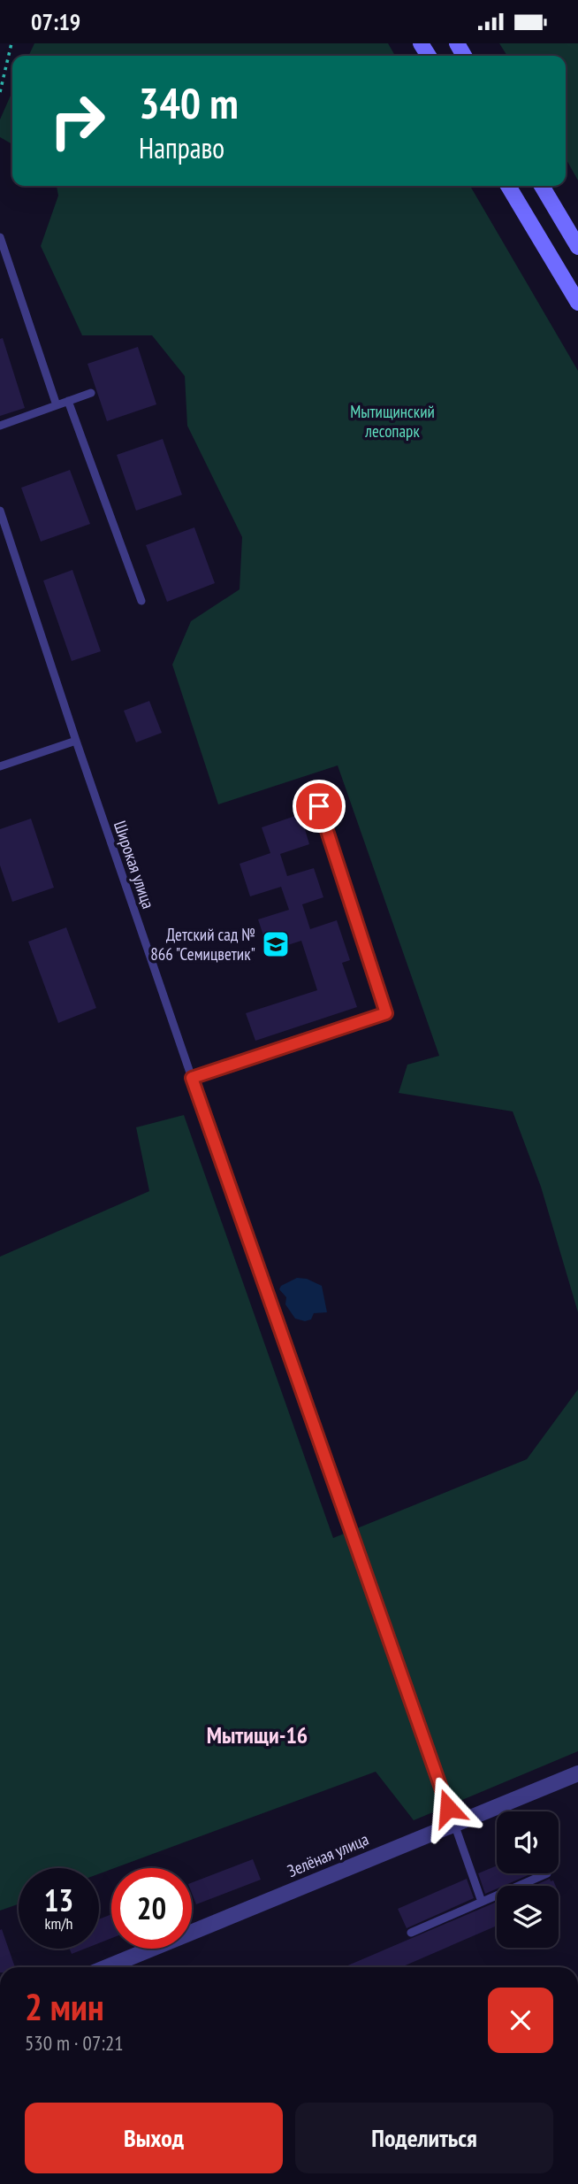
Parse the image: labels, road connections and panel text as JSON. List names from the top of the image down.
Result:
{
  "streets": {
    "street": ["Зелёная улица"],
    "lane": ["Широкая улица"]
  },
  "crossings": [
    ["Широкая улица", "Зелёная улица"]
  ],
  "districts": ["Мытищи-16"],
  "parks": ["Мытищинский лесопарк"],
  "places": {
    "school or university": ["Детский сад № 866 \"Семицветик\""]
  },
  "page": {
    "status": "07:19",
    "turn": ["340 m", "Направо"],
    "speed": "13 km/h",
    "limit": "20",
    "heading": ["2 мин", "530 m · 07:21"],
    "buttons": ["Выход", "Поделиться"]
  }
}
